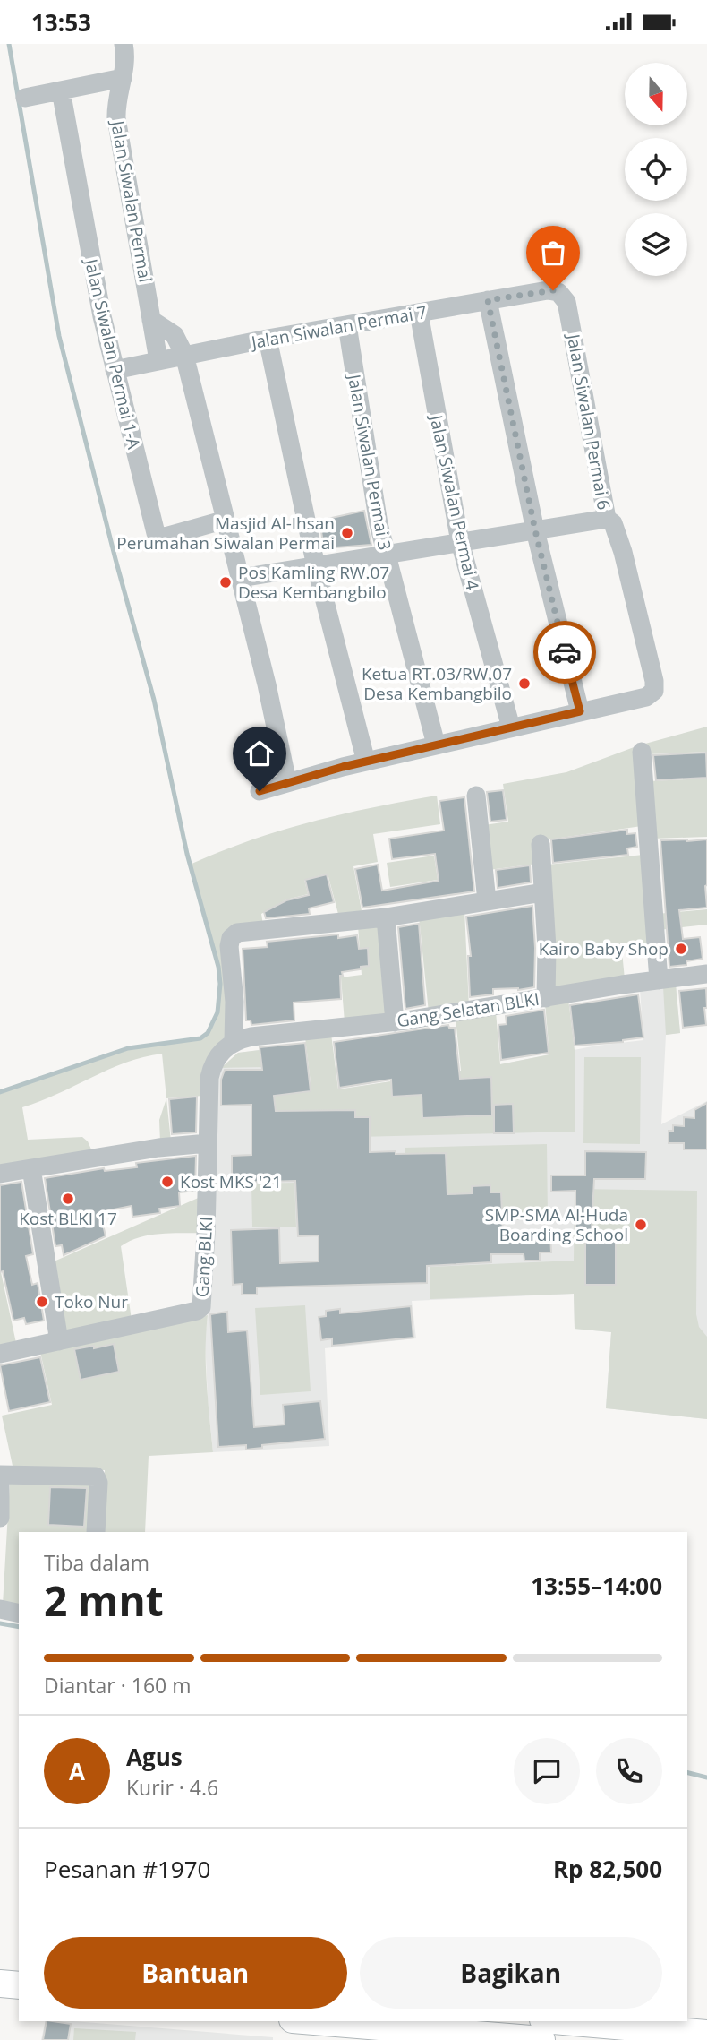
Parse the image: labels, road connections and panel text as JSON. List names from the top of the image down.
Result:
{
  "streets": {
    "street": [
      "Jalan Siwalan Permai",
      "Jalan Siwalan Permai 7",
      "Jalan Siwalan Permai 1-A",
      "Jalan Siwalan Permai 6",
      "Jalan Siwalan Permai 3",
      "Jalan Siwalan Permai 4",
      "Gang Selatan BLKI",
      "Gang BLKI"
    ]
  },
  "crossings": [
    ["Jalan Siwalan Permai", "Jalan Siwalan Permai 7"],
    ["Jalan Siwalan Permai 7", "Jalan Siwalan Permai 1-A"],
    ["Jalan Siwalan Permai 7", "Jalan Siwalan Permai 6"],
    ["Jalan Siwalan Permai 7", "Jalan Siwalan Permai 3"],
    ["Jalan Siwalan Permai 7", "Jalan Siwalan Permai 4"],
    ["Gang Selatan BLKI", "Gang BLKI"]
  ],
  "places": [
    "Masjid Al-Ihsan Perumahan Siwalan Permai",
    "Pos Kamling RW.07 Desa Kembangbilo",
    "Ketua RT.03/RW.07 Desa Kembangbilo",
    "Kairo Baby Shop",
    "Kost MKS '21",
    "Kost BLKI 17",
    "SMP-SMA Al-Huda Boarding School",
    "Toko Nur"
  ],
  "north": "bottom",
  "page": {
    "status": "13:53",
    "heading": ["2 mnt", "Tiba dalam", "13:55–14:00"],
    "panel": [
      "Agus",
      "Kurir · 4.6",
      "Pesanan #1970",
      "Rp 82,500"
    ],
    "bar": "Diantar · 160 m",
    "round": "A",
    "buttons": ["Bantuan", "Bagikan"]
  }
}
